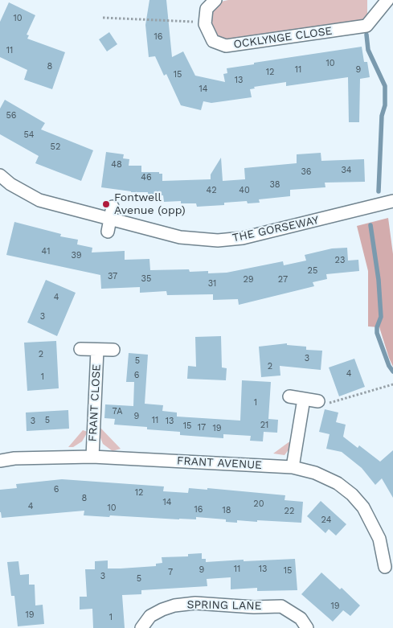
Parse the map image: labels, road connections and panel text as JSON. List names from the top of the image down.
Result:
{
  "streets": {
    "street": [
      "OCKLYNGE CLOSE",
      "THE GORSEWAY",
      "FRANT CLOSE",
      "FRANT AVENUE",
      "SPRING LANE"
    ]
  },
  "crossings": [
    ["FRANT CLOSE", "FRANT AVENUE"]
  ],
  "places": ["Fontwell Avenue (opp)"],
  "house_numbers": [
    "10",
    "16",
    "11",
    "10",
    "8",
    "11",
    "9",
    "12",
    "15",
    "13",
    "14",
    "56",
    "54",
    "52",
    "48",
    "34",
    "36",
    "46",
    "38",
    "42",
    "40",
    "41",
    "39",
    "23",
    "25",
    "37",
    "35",
    "29",
    "27",
    "31",
    "4",
    "3",
    "2",
    "3",
    "5",
    "2",
    "4",
    "6",
    "1",
    "1",
    "7A",
    "9",
    "5",
    "11",
    "3",
    "13",
    "21",
    "15",
    "17",
    "19",
    "6",
    "12",
    "8",
    "14",
    "20",
    "4",
    "10",
    "16",
    "18",
    "22",
    "24",
    "11",
    "13",
    "9",
    "15",
    "7",
    "3",
    "5",
    "19",
    "19",
    "1"
  ]
}
